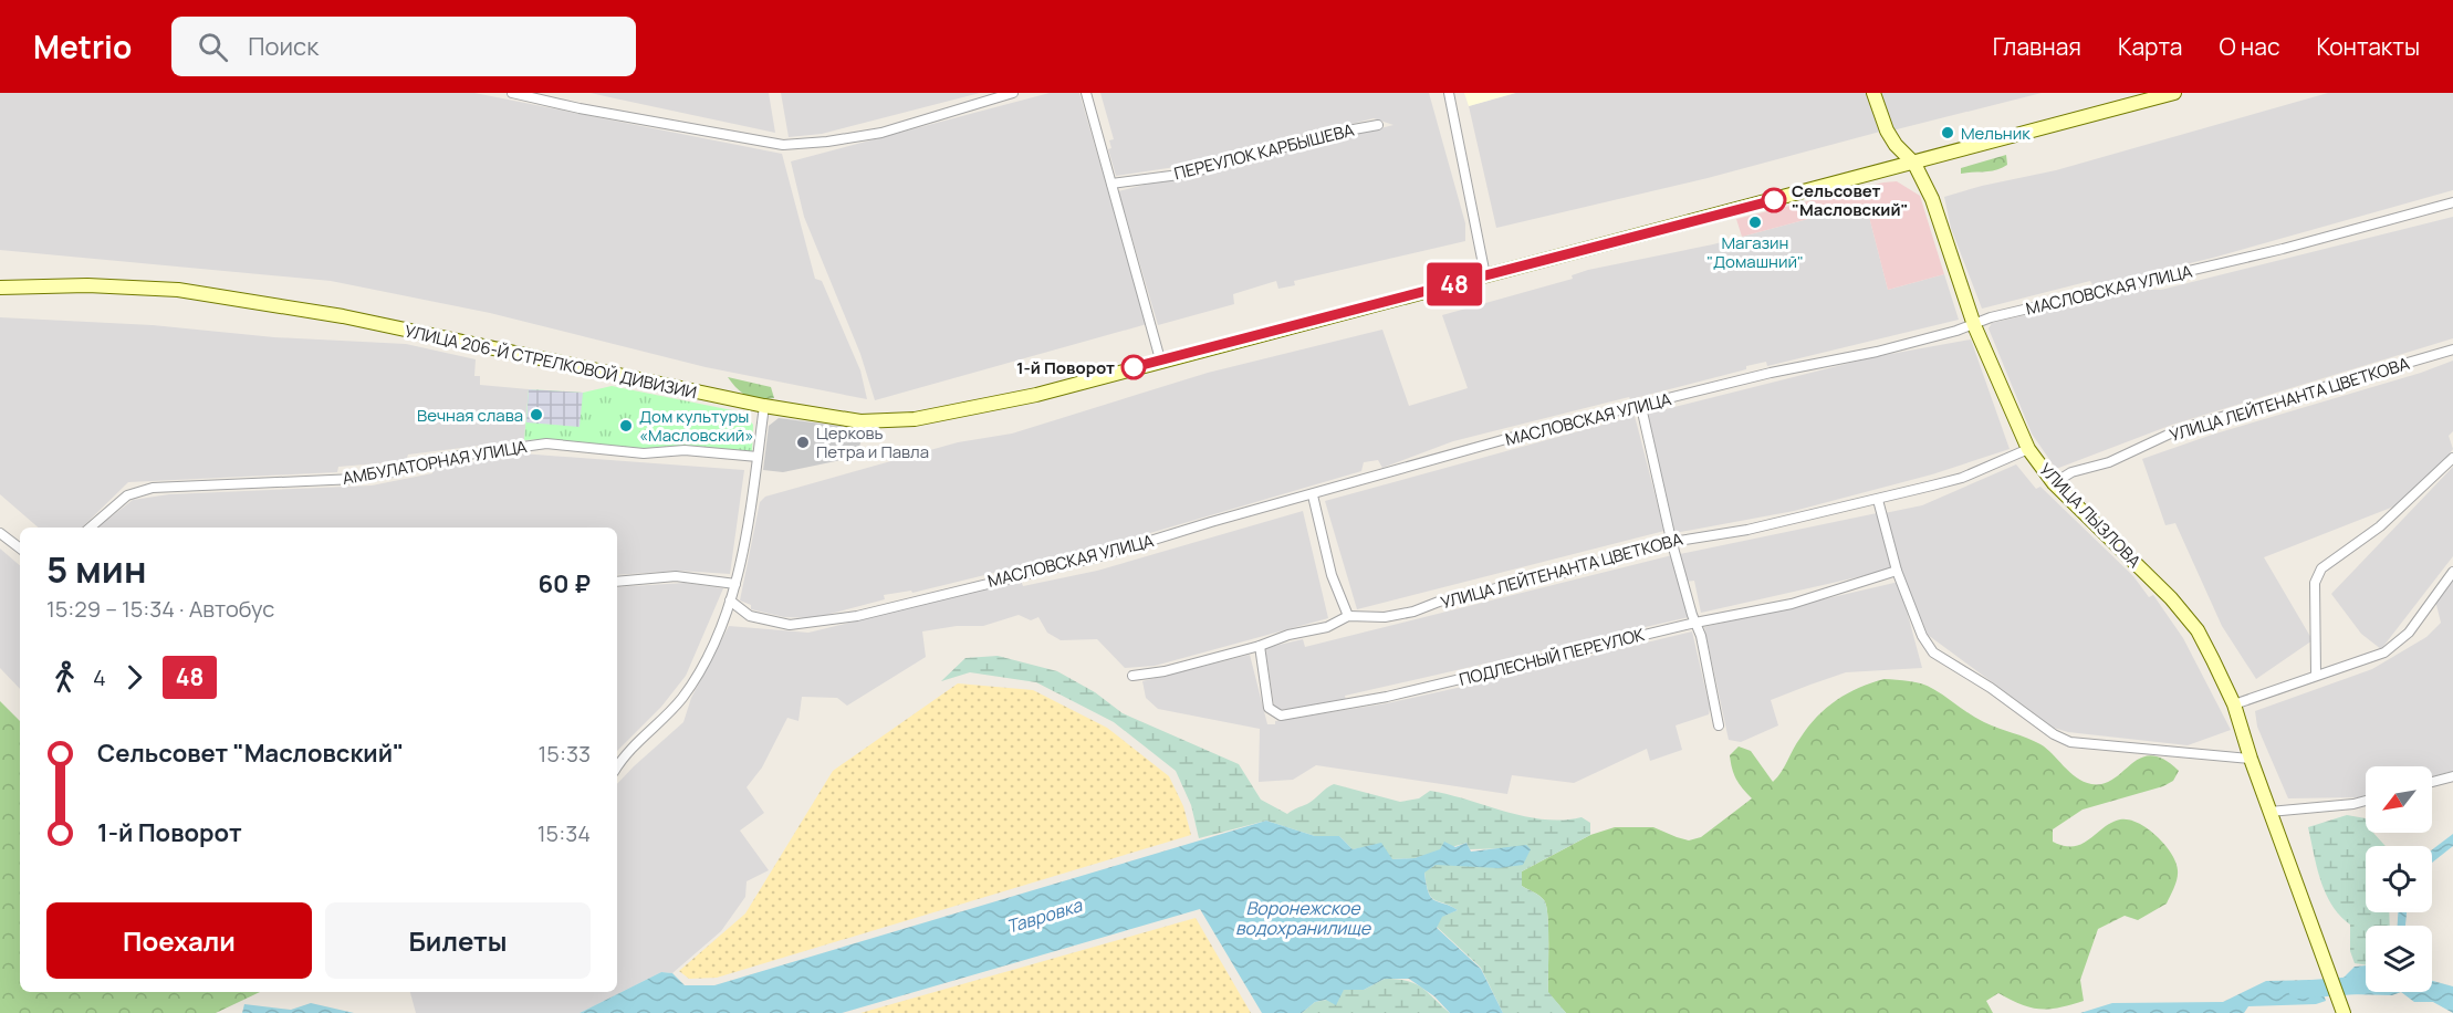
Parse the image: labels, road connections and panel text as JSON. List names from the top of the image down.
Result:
{
  "streets": {
    "main road": ["УЛИЦА 206-Й СТРЕЛКОВОЙ ДИВИЗИИ", "УЛИЦА ЛЫЗЛОВА"],
    "street": [
      "ПЕРЕУЛОК КАРБЫШЕВА",
      "МАСЛОВСКАЯ УЛИЦА",
      "УЛИЦА ЛЕЙТЕНАНТА ЦВЕТКОВА",
      "АМБУЛАТОРНАЯ УЛИЦА",
      "ПОДЛЕСНЫЙ ПЕРЕУЛОК"
    ]
  },
  "crossings": [
    ["МАСЛОВСКАЯ УЛИЦА", "УЛИЦА ЛЫЗЛОВА"],
    ["УЛИЦА 206-Й СТРЕЛКОВОЙ ДИВИЗИИ", "УЛИЦА ЛЫЗЛОВА"],
    ["УЛИЦА ЛЕЙТЕНАНТА ЦВЕТКОВА", "УЛИЦА ЛЫЗЛОВА"],
    ["УЛИЦА ЛЕЙТЕНАНТА ЦВЕТКОВА", "ПОДЛЕСНЫЙ ПЕРЕУЛОК"]
  ],
  "water": ["Воронежское водохранилище", "Тавровка"],
  "places": [
    "Мельник",
    "Сельсовет \"Масловский\"",
    "Магазин \"Домашний\"",
    "1-й Поворот",
    "Вечная слава",
    "Дом культуры «Масловский»",
    "Церковь Петра и Павла"
  ],
  "lines": ["bus line 48"],
  "north": "bottom left",
  "page": {
    "header": "Metrio",
    "search": "Поиск",
    "nav": [
      "Главная",
      "Карта",
      "О нас",
      "Контакты"
    ],
    "on_map": "48",
    "heading": ["5 мин", "15:29 – 15:34 · Автобус", "60 ₽"],
    "legs": ["4", "48"],
    "list": [
      {
        "name": "Сельсовет \"Масловский\"",
        "value": "15:33"
      },
      {
        "name": "1-й Поворот",
        "value": "15:34"
      }
    ],
    "buttons": ["Поехали", "Билеты"]
  }
}
